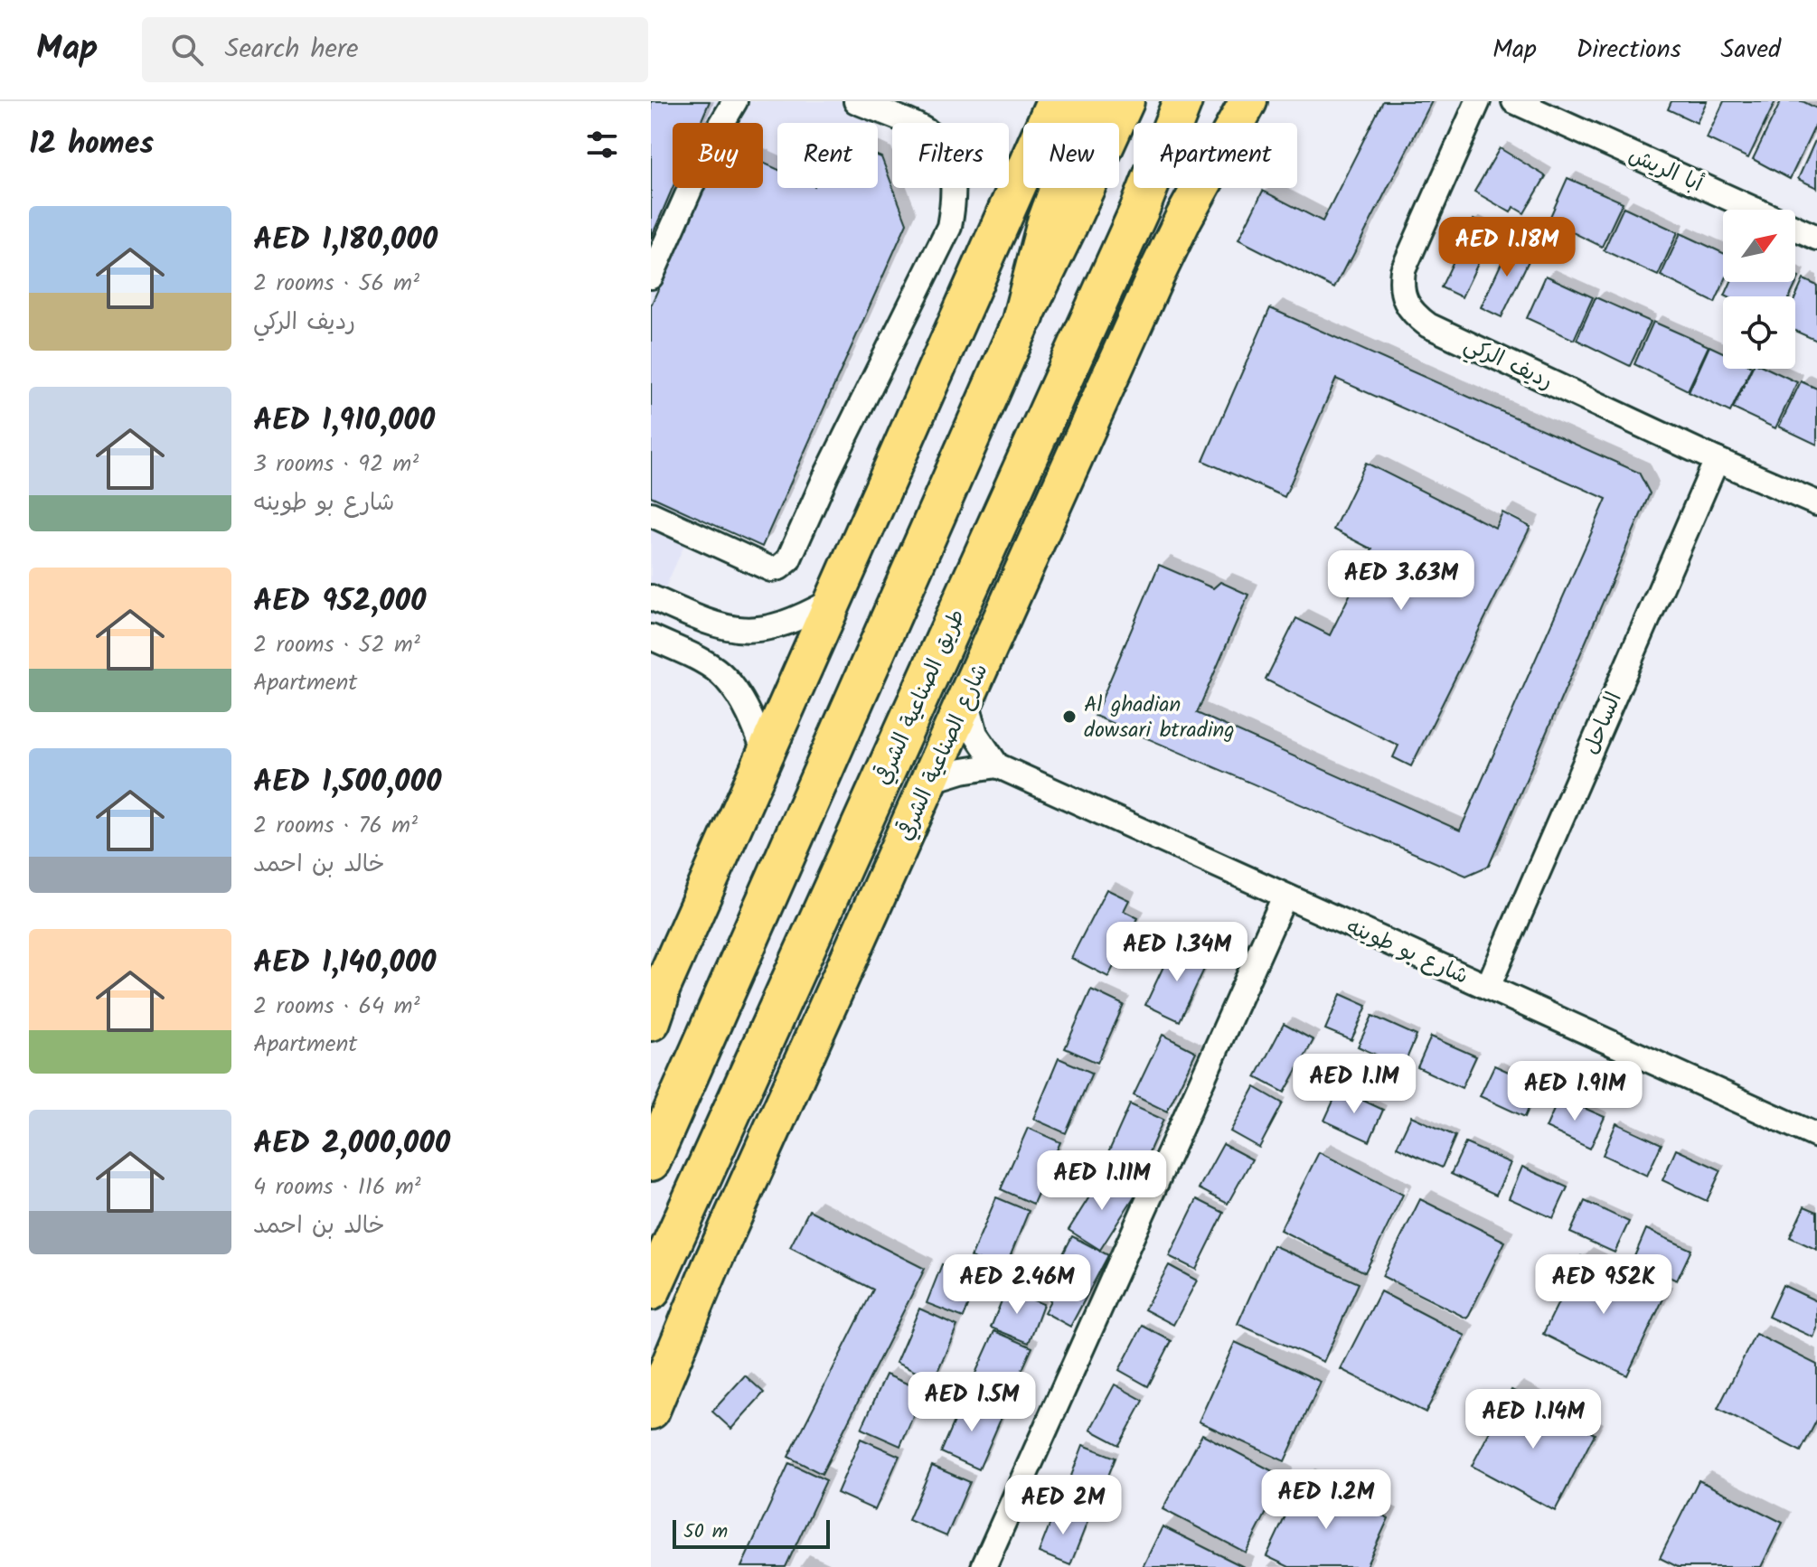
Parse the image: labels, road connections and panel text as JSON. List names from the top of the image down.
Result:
{
  "streets": {
    "highway": ["طريق الصناعية الشرقي"],
    "main road": ["شارع الصناعية الشرقي"],
    "street": [
      "أبا الريش",
      "رديف الركي",
      "الساحل",
      "شارع بو طوينه"
    ]
  },
  "crossings": [
    ["رديف الركي", "الساحل"],
    ["الساحل", "شارع بو طوينه"]
  ],
  "places": ["Al ghadian dowsari btrading"],
  "scale_bar": "50 m",
  "north": "top right",
  "page": {
    "header": "Map",
    "search": "Search here",
    "nav": ["Map", "Directions", "Saved"],
    "heading": "12 homes",
    "chip": [
      "Buy",
      "Rent",
      "Filters",
      "New",
      "Apartment"
    ],
    "list": [
      {
        "name": "AED 1,180,000",
        "note": "2 rooms · 56 m² · رديف الركي"
      },
      {
        "name": "AED 1,910,000",
        "note": "3 rooms · 92 m² · شارع بو طوينه"
      },
      {
        "name": "AED 952,000",
        "note": "2 rooms · 52 m² · Apartment"
      },
      {
        "name": "AED 1,500,000",
        "note": "2 rooms · 76 m² · خالد بن احمد"
      },
      {
        "name": "AED 1,140,000",
        "note": "2 rooms · 64 m² · Apartment"
      },
      {
        "name": "AED 2,000,000",
        "note": "4 rooms · 116 m² · خالد بن احمد"
      }
    ],
    "price": [
      "AED 1.18M",
      "AED 3.63M",
      "AED 1.34M",
      "AED 1.1M",
      "AED 1.91M",
      "AED 1.11M",
      "AED 2.46M",
      "AED 952K",
      "AED 1.5M",
      "AED 1.14M",
      "AED 1.2M",
      "AED 2M"
    ],
    "scale": "50 m"
  }
}
